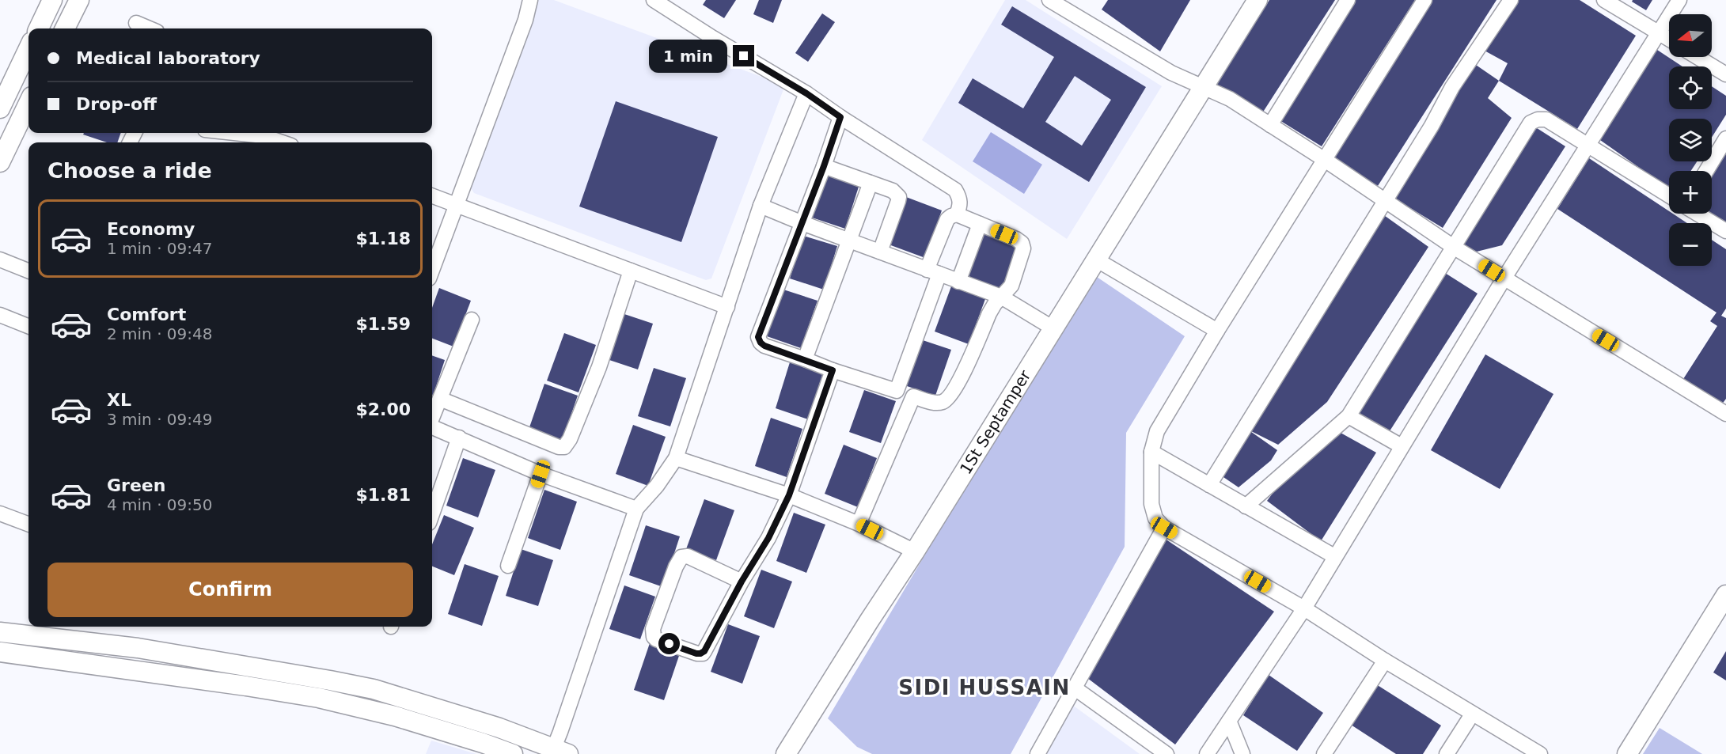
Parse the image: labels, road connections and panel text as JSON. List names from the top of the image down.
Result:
{
  "streets": {
    "main road": ["1St Septamper"]
  },
  "districts": ["SIDI HUSSAIN"],
  "north": "left",
  "page": {
    "map_buttons": ["+", "−"],
    "banner": ["Medical laboratory", "Drop-off"],
    "bubble": "1 min",
    "heading": "Choose a ride",
    "list": [
      {
        "name": "Economy",
        "note": "1 min · 09:47",
        "value": "$1.18"
      },
      {
        "name": "Comfort",
        "note": "2 min · 09:48",
        "value": "$1.59"
      },
      {
        "name": "XL",
        "note": "3 min · 09:49",
        "value": "$2.00"
      },
      {
        "name": "Green",
        "note": "4 min · 09:50",
        "value": "$1.81"
      }
    ],
    "buttons": "Confirm"
  }
}
